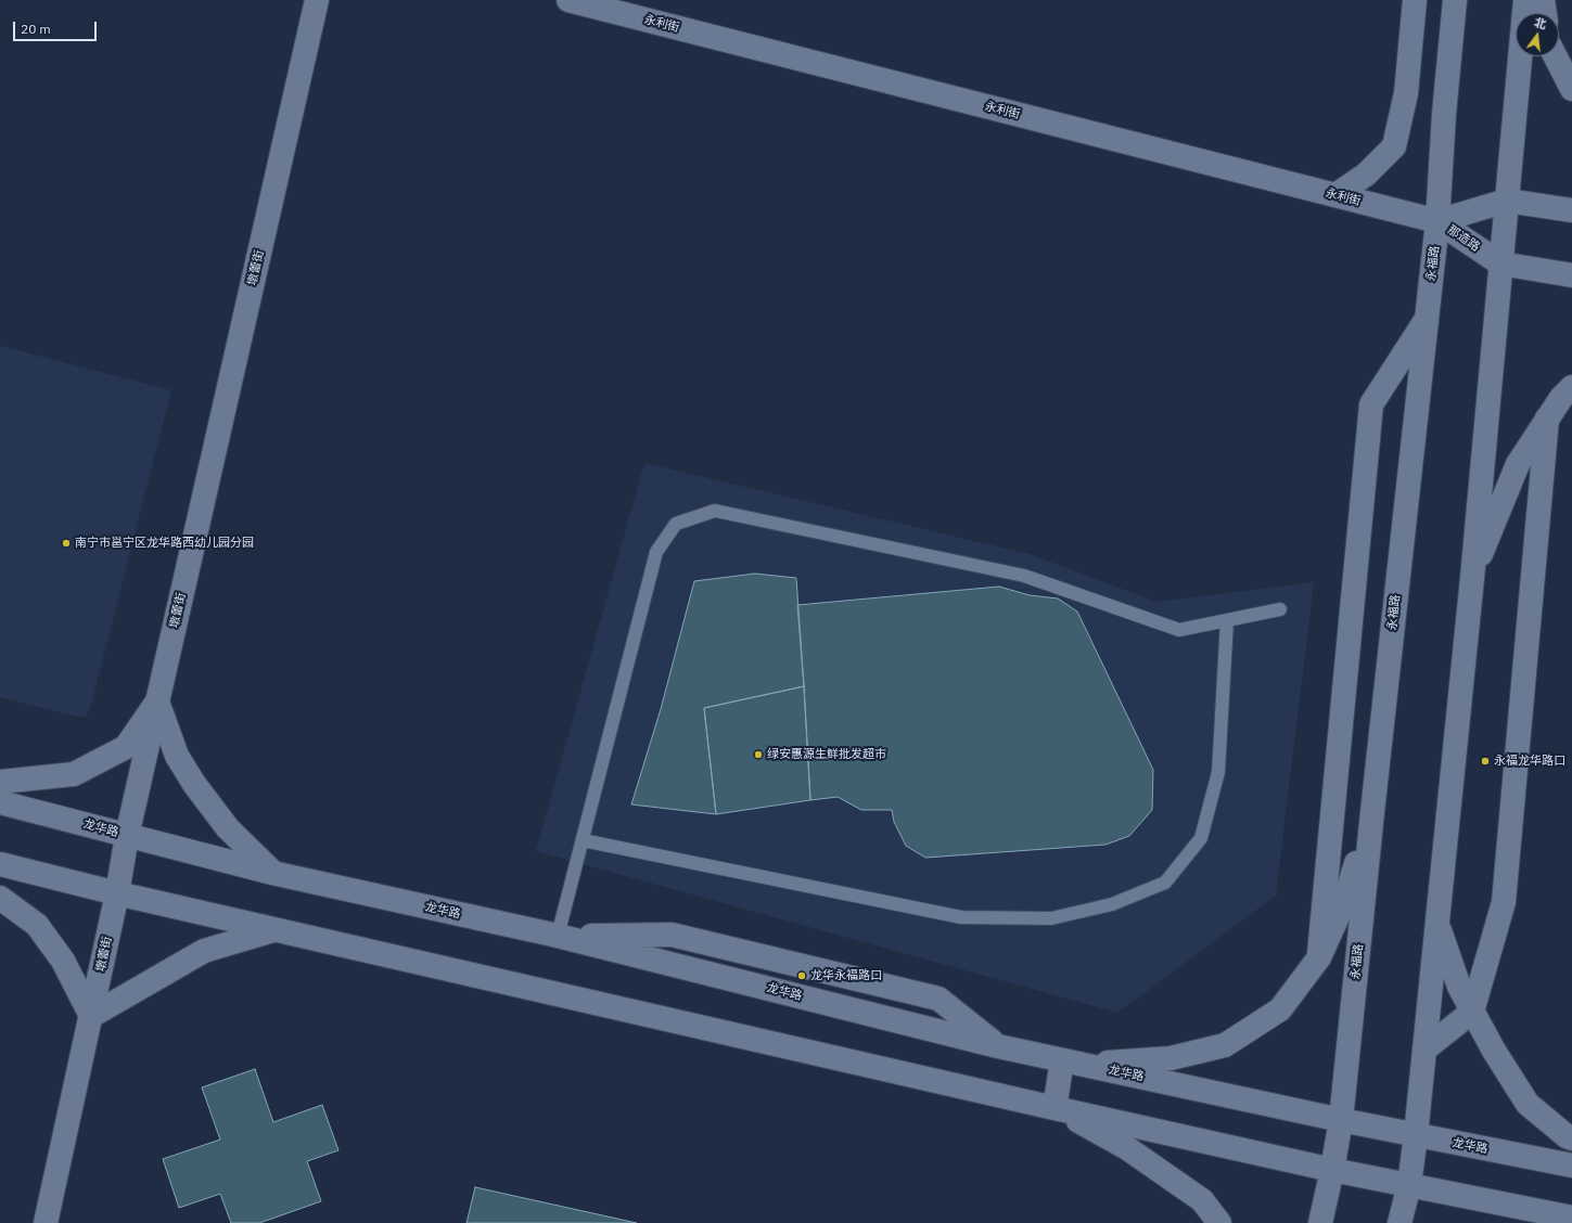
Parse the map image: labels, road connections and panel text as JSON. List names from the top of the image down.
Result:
{
  "streets": {
    "main road": [
      "永利街",
      "那造路",
      "永福路",
      "墩蕾街",
      "龙华路"
    ]
  },
  "crossings": [
    ["永利街", "那造路"],
    ["永利街", "永福路"],
    ["那造路", "永福路"],
    ["永福路", "龙华路"],
    ["墩蕾街", "龙华路"]
  ],
  "places": [
    "南宁市邕宁区龙华路西幼儿园分园",
    "绿安惠源生鲜批发超市",
    "永福龙华路口",
    "龙华永福路口"
  ],
  "scale_bar": "20 m",
  "north": "top"
}
